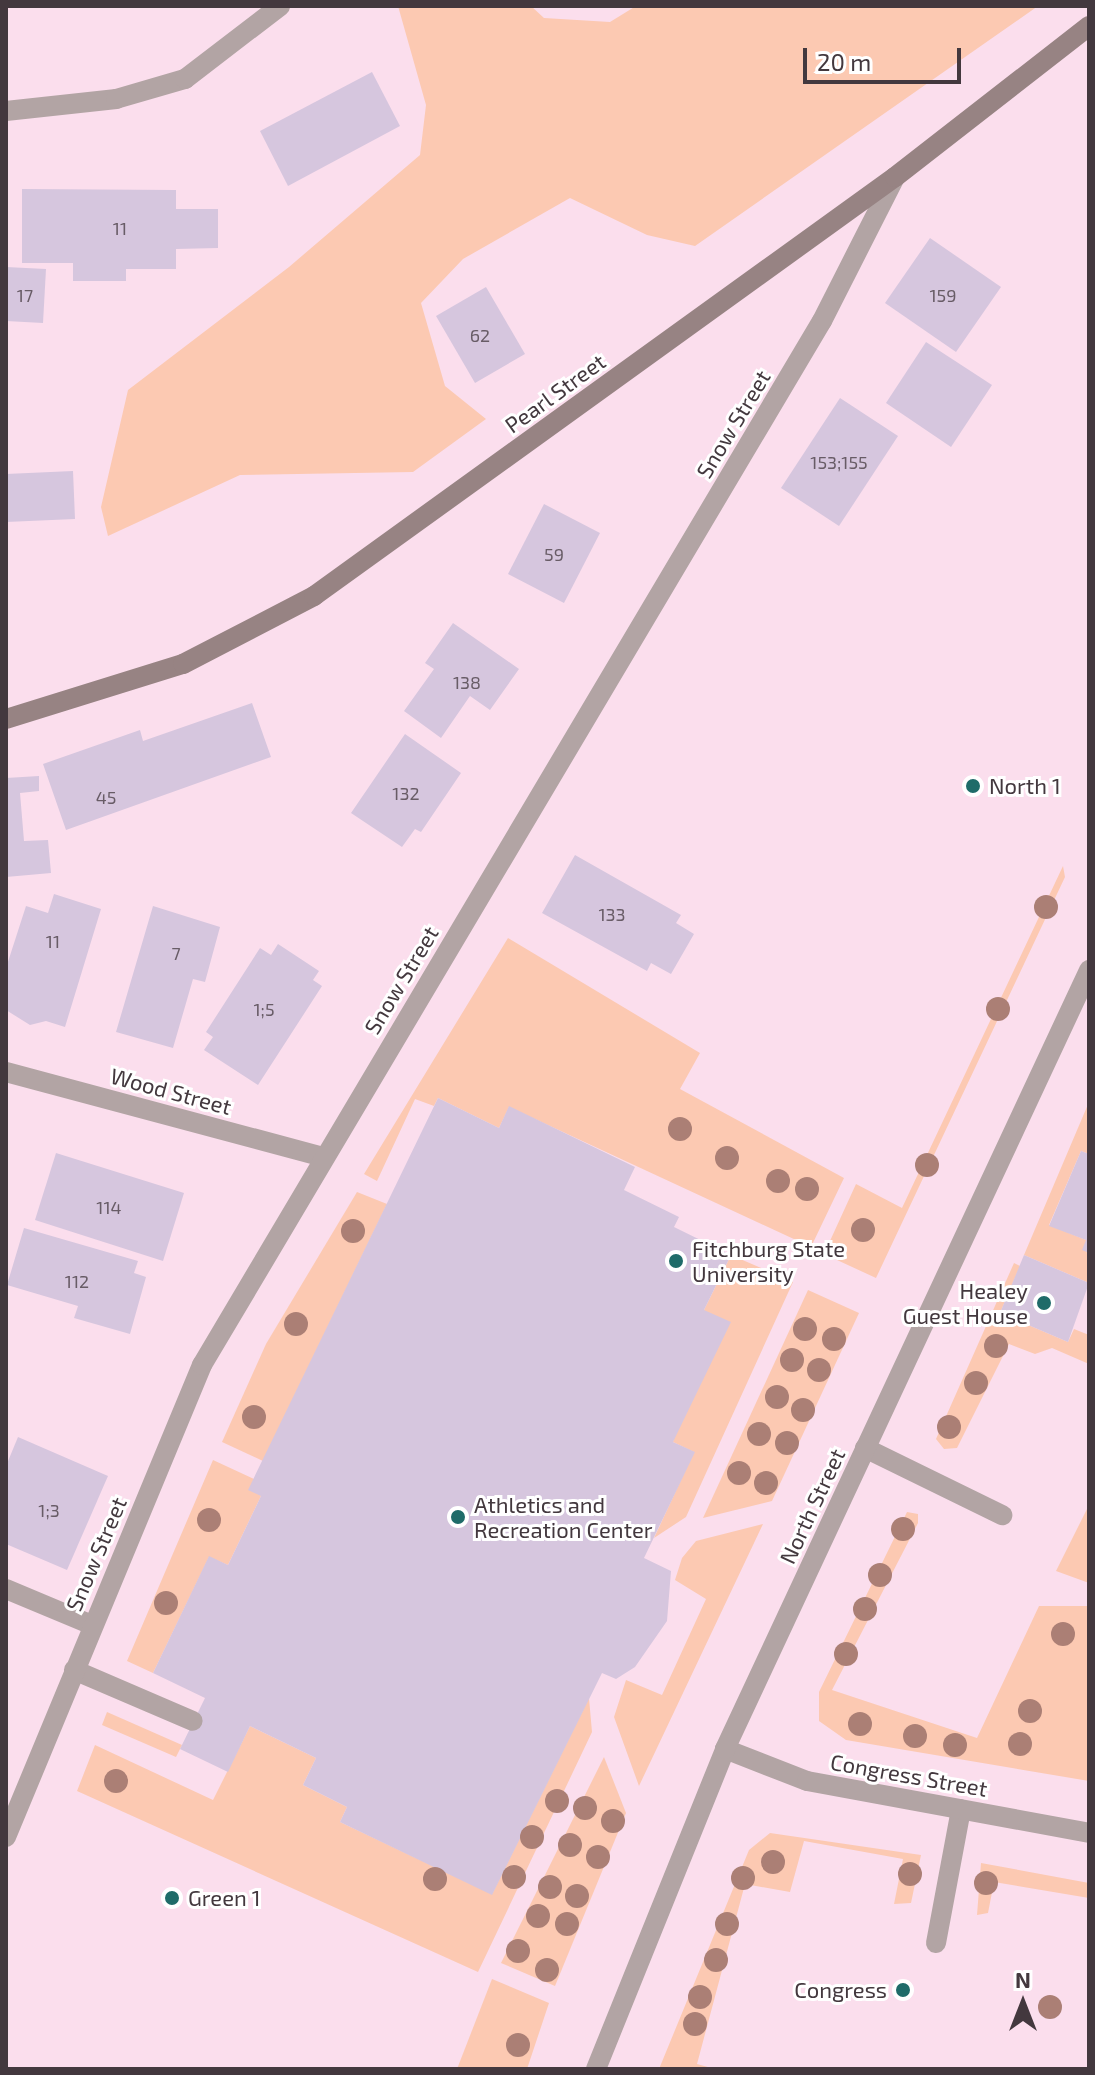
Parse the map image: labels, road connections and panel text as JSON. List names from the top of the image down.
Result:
{
  "streets": {
    "main road": ["Pearl Street"],
    "street": [
      "Snow Street",
      "Wood Street",
      "North Street",
      "Congress Street"
    ]
  },
  "crossings": [
    ["Pearl Street", "Snow Street"],
    ["Snow Street", "Wood Street"],
    ["North Street", "Congress Street"]
  ],
  "places": [
    "North 1",
    "Fitchburg State University",
    "Healey Guest House",
    "Athletics and Recreation Center",
    "Green 1",
    "Congress"
  ],
  "house_numbers": [
    "11",
    "17",
    "159",
    "62",
    "153;155",
    "59",
    "138",
    "132",
    "45",
    "133",
    "11",
    "7",
    "1;5",
    "114",
    "112",
    "1;3"
  ],
  "scale_bar": "20 m",
  "north": "top"
}
